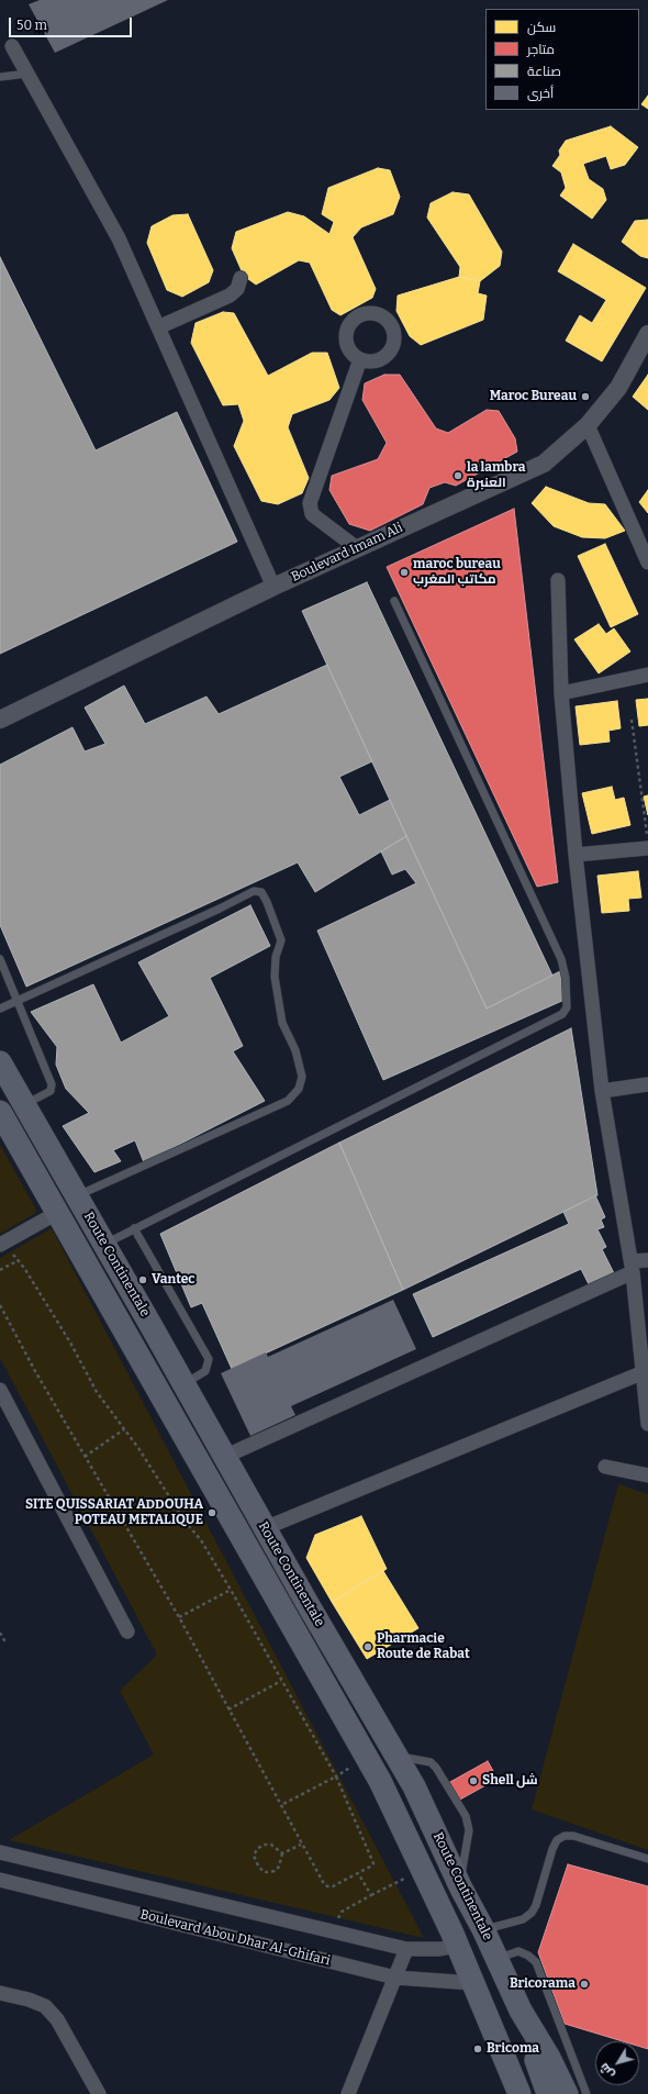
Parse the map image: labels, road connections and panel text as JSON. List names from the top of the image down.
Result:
{
  "streets": {
    "main road": ["Route Continentale"],
    "street": ["Boulevard Imam Ali", "Boulevard Abou Dhar Al-Ghifari"]
  },
  "crossings": [
    ["Route Continentale", "Boulevard Abou Dhar Al-Ghifari"]
  ],
  "places": [
    "Maroc Bureau",
    "la lambra العنبرة",
    "maroc bureau مكاتب المغرب",
    "Vantec",
    "SITE QUISSARIAT ADDOUHA POTEAU METALIQUE",
    "Pharmacie Route de Rabat",
    "Shell شل",
    "Bricorama",
    "Bricoma"
  ],
  "legend": [
    "سكن",
    "متاجر",
    "صناعة",
    "أخرى"
  ],
  "scale_bar": "50 m",
  "north": "bottom left"
}
